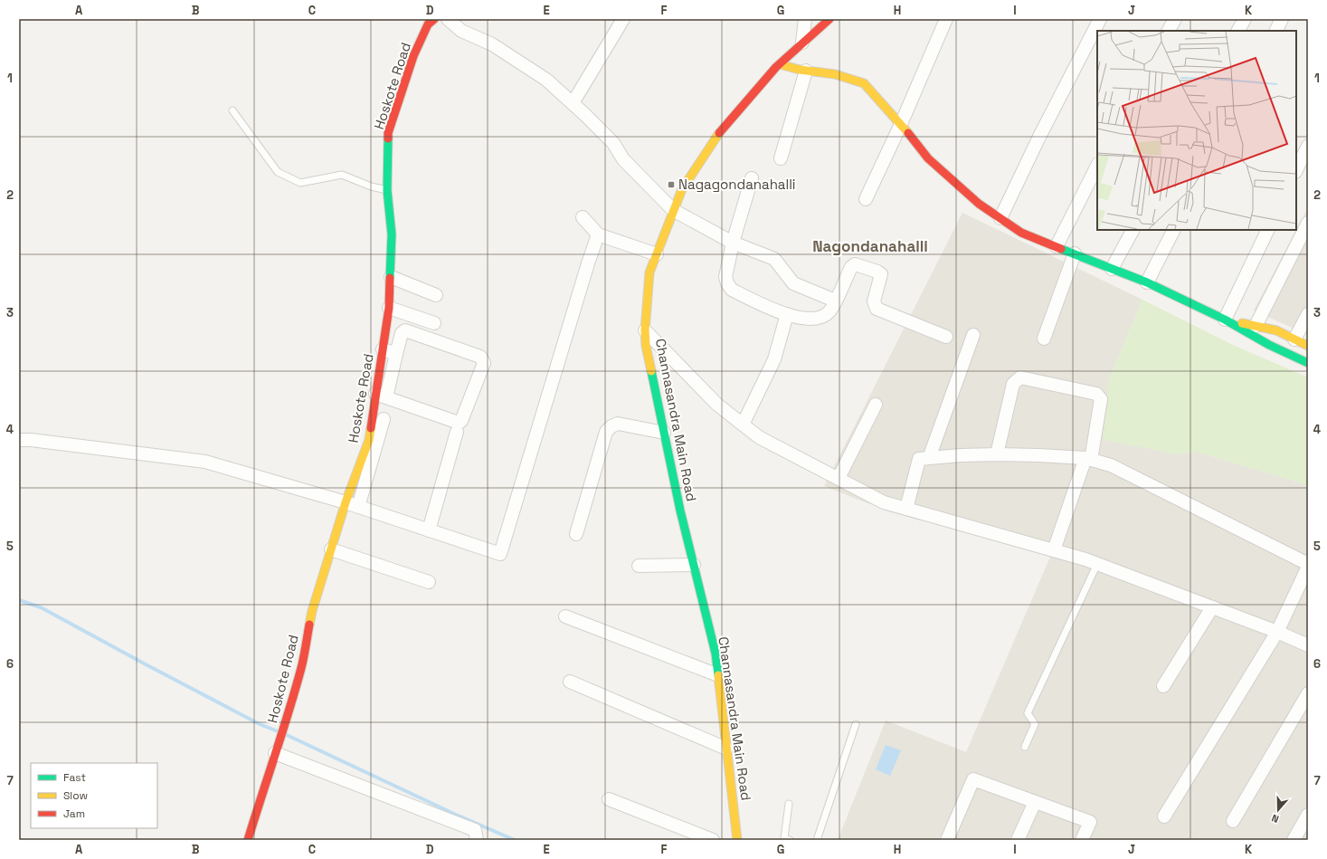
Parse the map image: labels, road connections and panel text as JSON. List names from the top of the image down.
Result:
{
  "streets": {
    "street": ["Hoskote Road", "Channasandra Main Road"]
  },
  "districts": ["Nagondanahalli"],
  "places": {
    "transit": ["Nagagondanahalli"]
  },
  "legend": ["Fast", "Slow", "Jam"],
  "north": "bottom",
  "grid": {
    "columns": [
      "A",
      "B",
      "C",
      "D",
      "E",
      "F",
      "G",
      "H",
      "I",
      "J",
      "K"
    ],
    "rows": [
      "1",
      "2",
      "3",
      "4",
      "5",
      "6",
      "7"
    ]
  }
}
